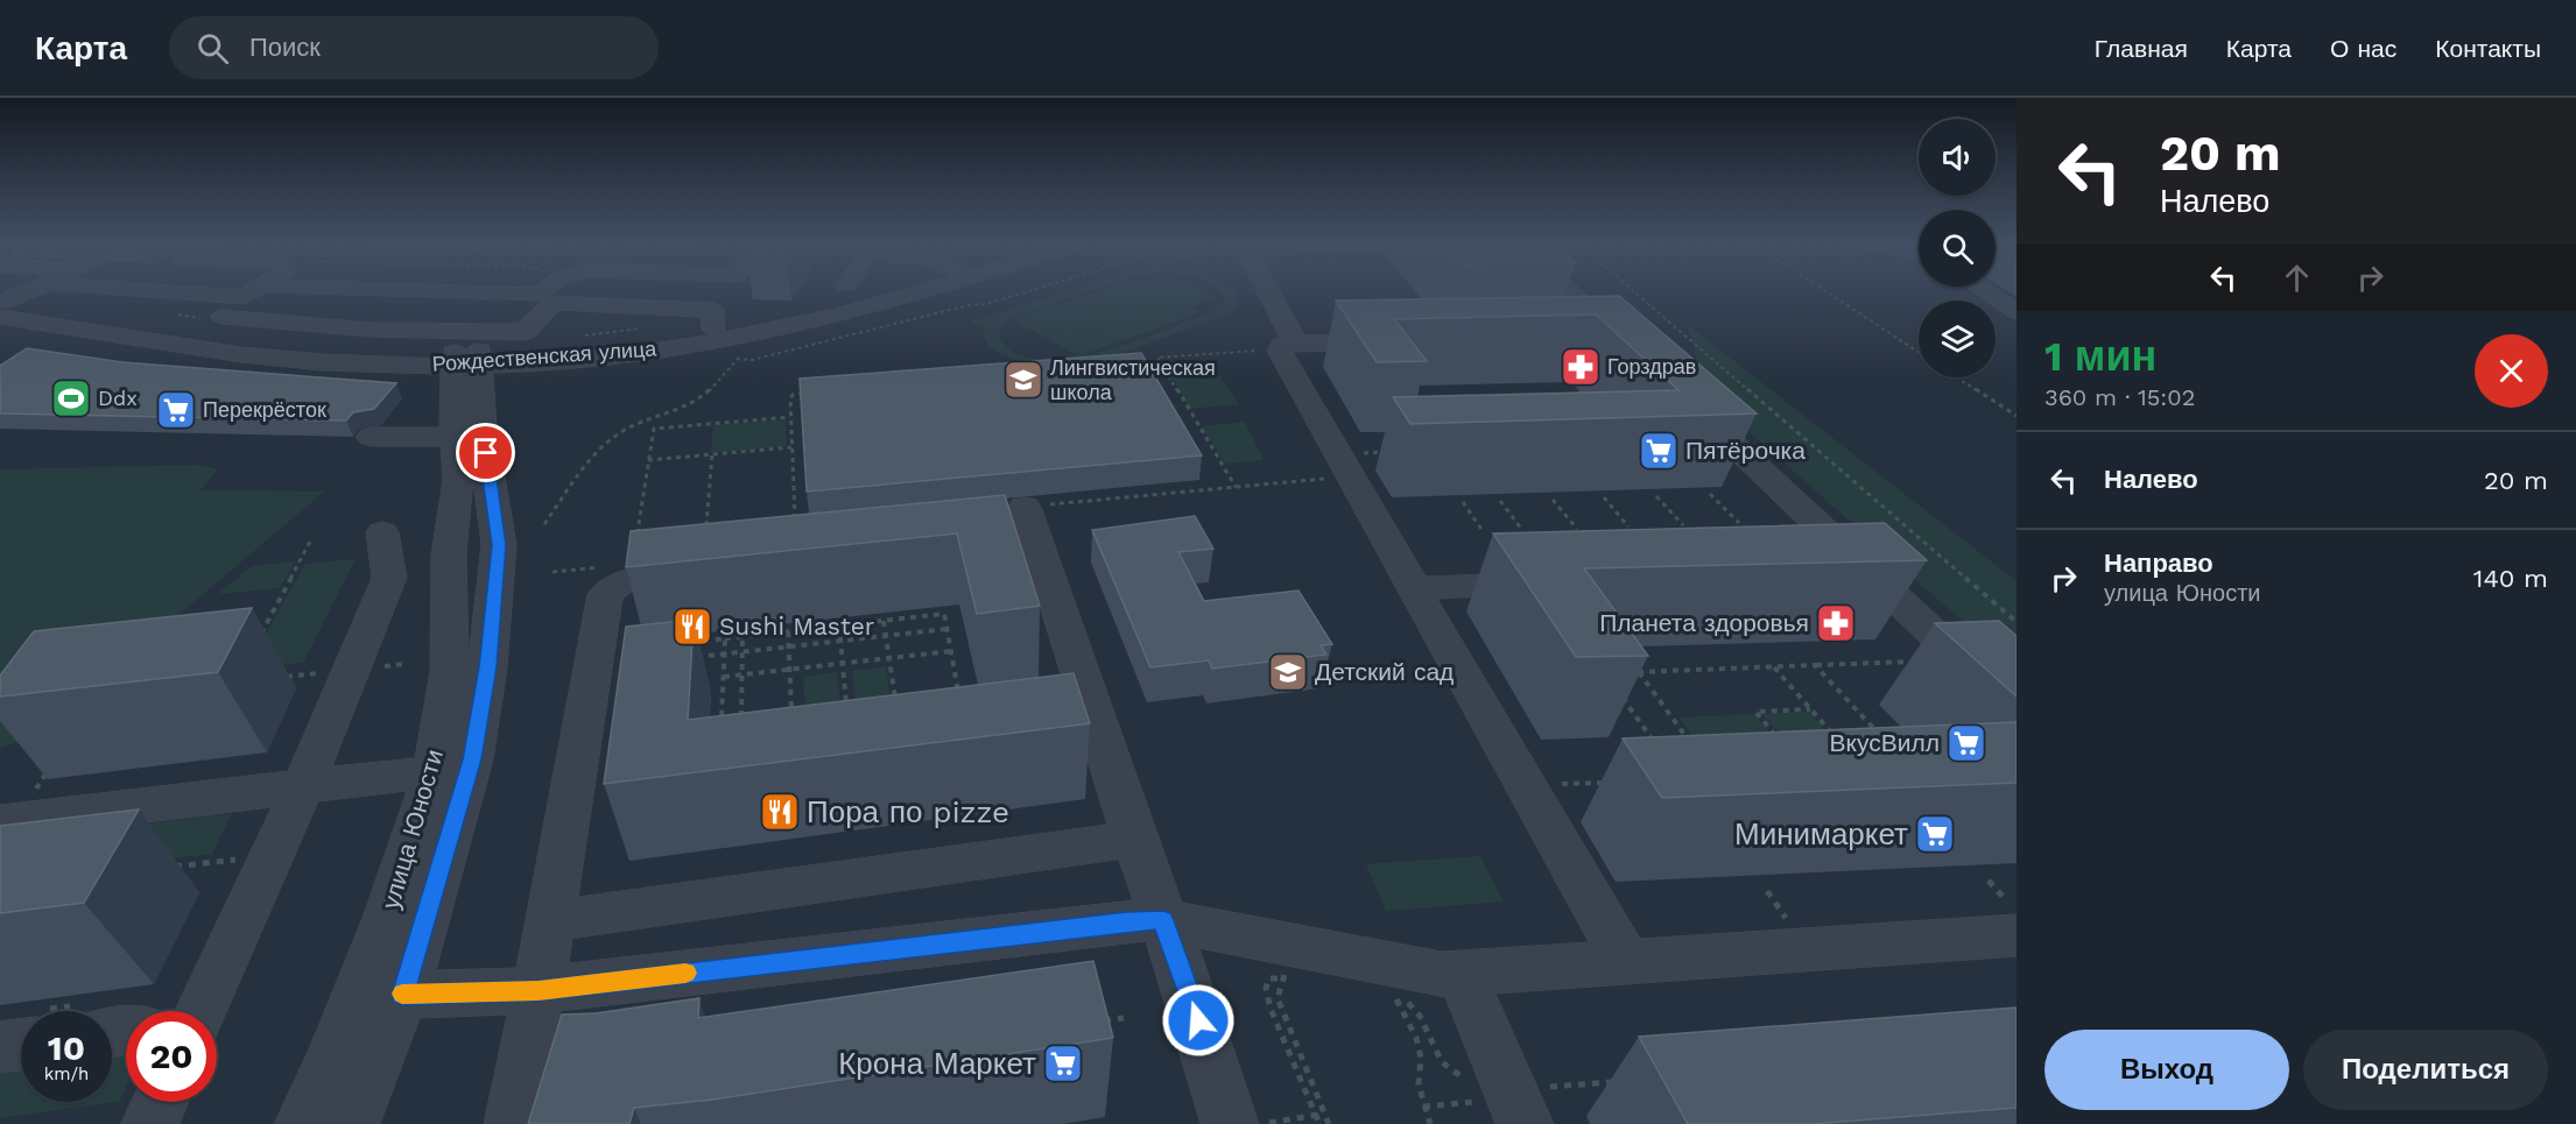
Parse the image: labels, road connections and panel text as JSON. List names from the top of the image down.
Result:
{
  "streets": {
    "street": ["Рождественская улица", "улица Юности"]
  },
  "crossings": [
    ["Рождественская улица", "улица Юности"]
  ],
  "places": {
    "pharmacy": ["Горздрав", "Планета здоровья"],
    "school or university": ["Лингвистическая школа", "Детский сад"],
    "sports": ["Ddx"],
    "supermarket": [
      "Перекрёсток",
      "Пятёрочка",
      "ВкусВилл",
      "Минимаркет",
      "Крона Маркет"
    ],
    "restaurant": ["Sushi Master", "Пора по pizze"]
  },
  "page": {
    "header": "Карта",
    "search": "Поиск",
    "nav": [
      "Главная",
      "Карта",
      "О нас",
      "Контакты"
    ],
    "turn": ["20 m", "Налево"],
    "heading": ["1 мин", "360 m · 15:02"],
    "list": [
      {
        "name": "Налево",
        "value": "20 m"
      },
      {
        "name": "Направо",
        "note": "улица Юности",
        "value": "140 m"
      }
    ],
    "speed": "10 km/h",
    "limit": "20",
    "buttons": ["Выход", "Поделиться"]
  }
}
